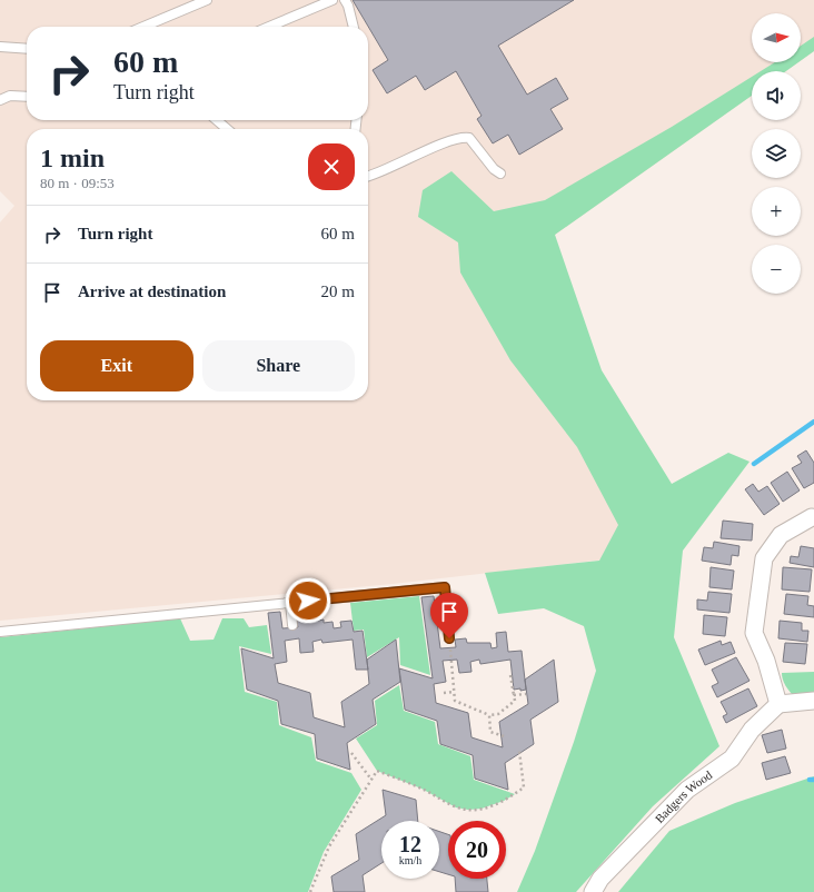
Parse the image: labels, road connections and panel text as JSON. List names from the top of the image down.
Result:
{
  "streets": {
    "street": ["Badgers Wood"]
  },
  "north": "right",
  "page": {
    "map_buttons": ["+", "−"],
    "turn": ["60 m", "Turn right"],
    "heading": ["1 min", "80 m · 09:53"],
    "list": [
      {
        "name": "Turn right",
        "value": "60 m"
      },
      {
        "name": "Arrive at destination",
        "value": "20 m"
      }
    ],
    "buttons": ["Exit", "Share"],
    "speed": "12 km/h",
    "limit": "20"
  }
}
